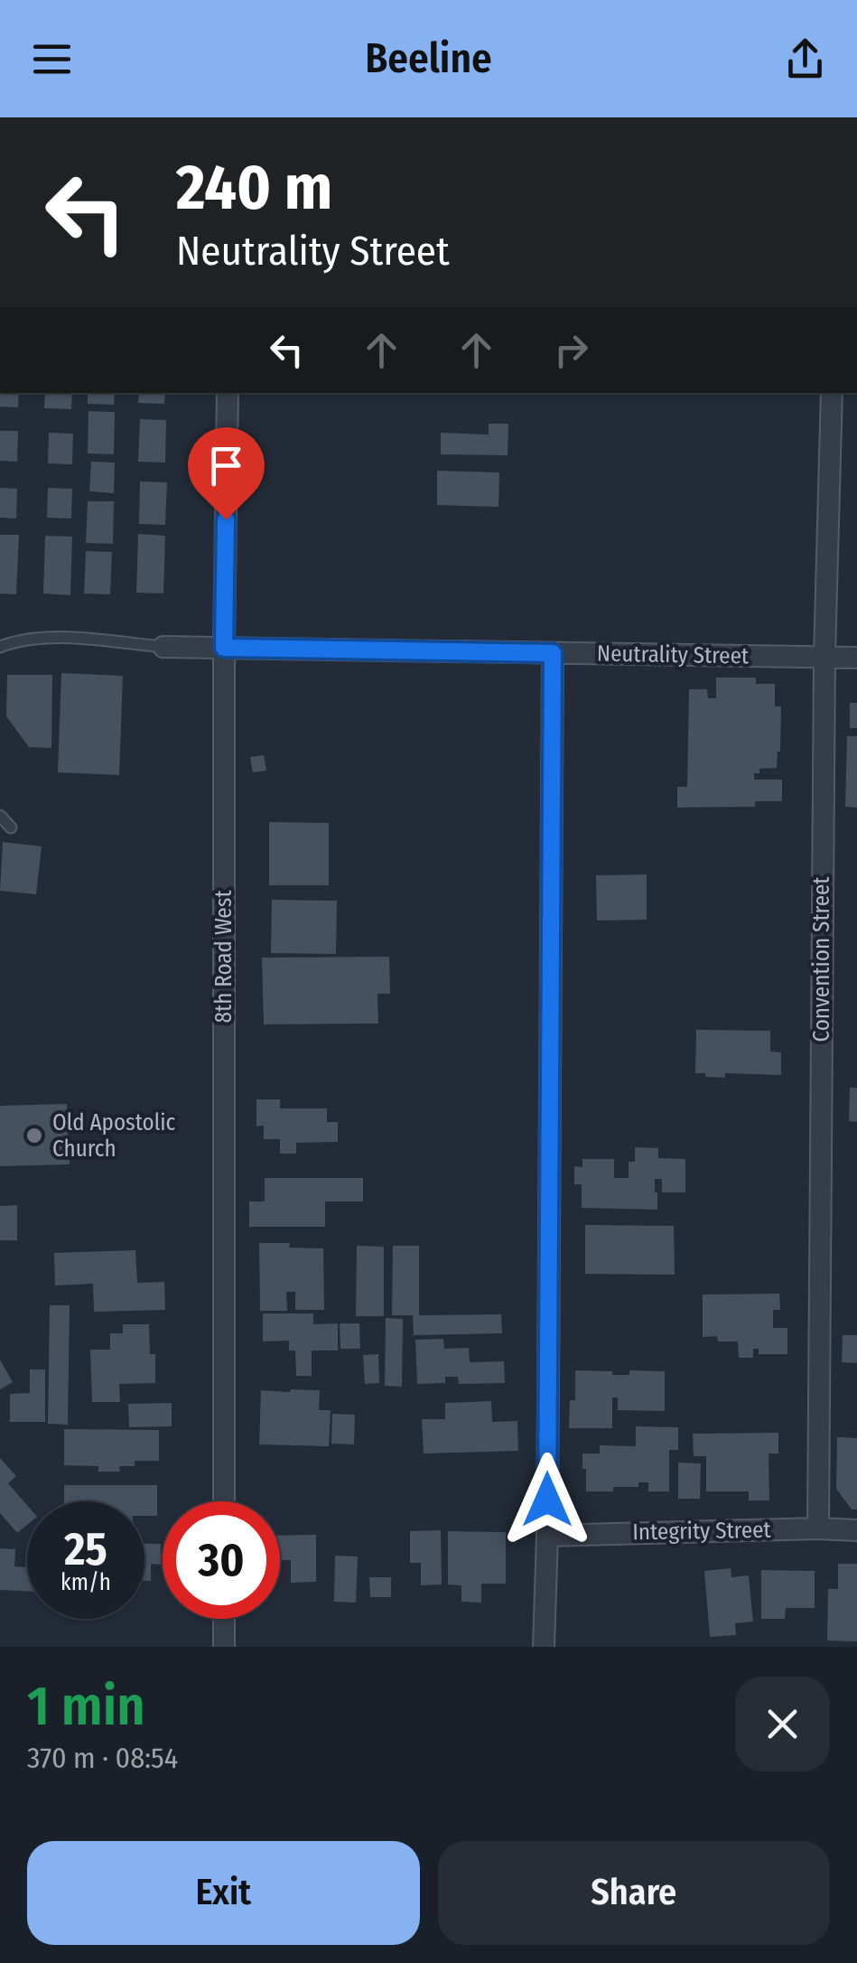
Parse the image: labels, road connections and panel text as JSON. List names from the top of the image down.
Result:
{
  "streets": {
    "street": [
      "Neutrality Street",
      "8th Road West",
      "Convention Street",
      "Integrity Street"
    ]
  },
  "crossings": [
    ["Neutrality Street", "8th Road West"],
    ["Neutrality Street", "Convention Street"],
    ["Convention Street", "Integrity Street"]
  ],
  "places": ["Old Apostolic Church"],
  "page": {
    "header": "Beeline",
    "turn": ["240 m", "Neutrality Street"],
    "speed": "25 km/h",
    "limit": "30",
    "heading": ["1 min", "370 m · 08:54"],
    "buttons": ["Exit", "Share"]
  }
}
